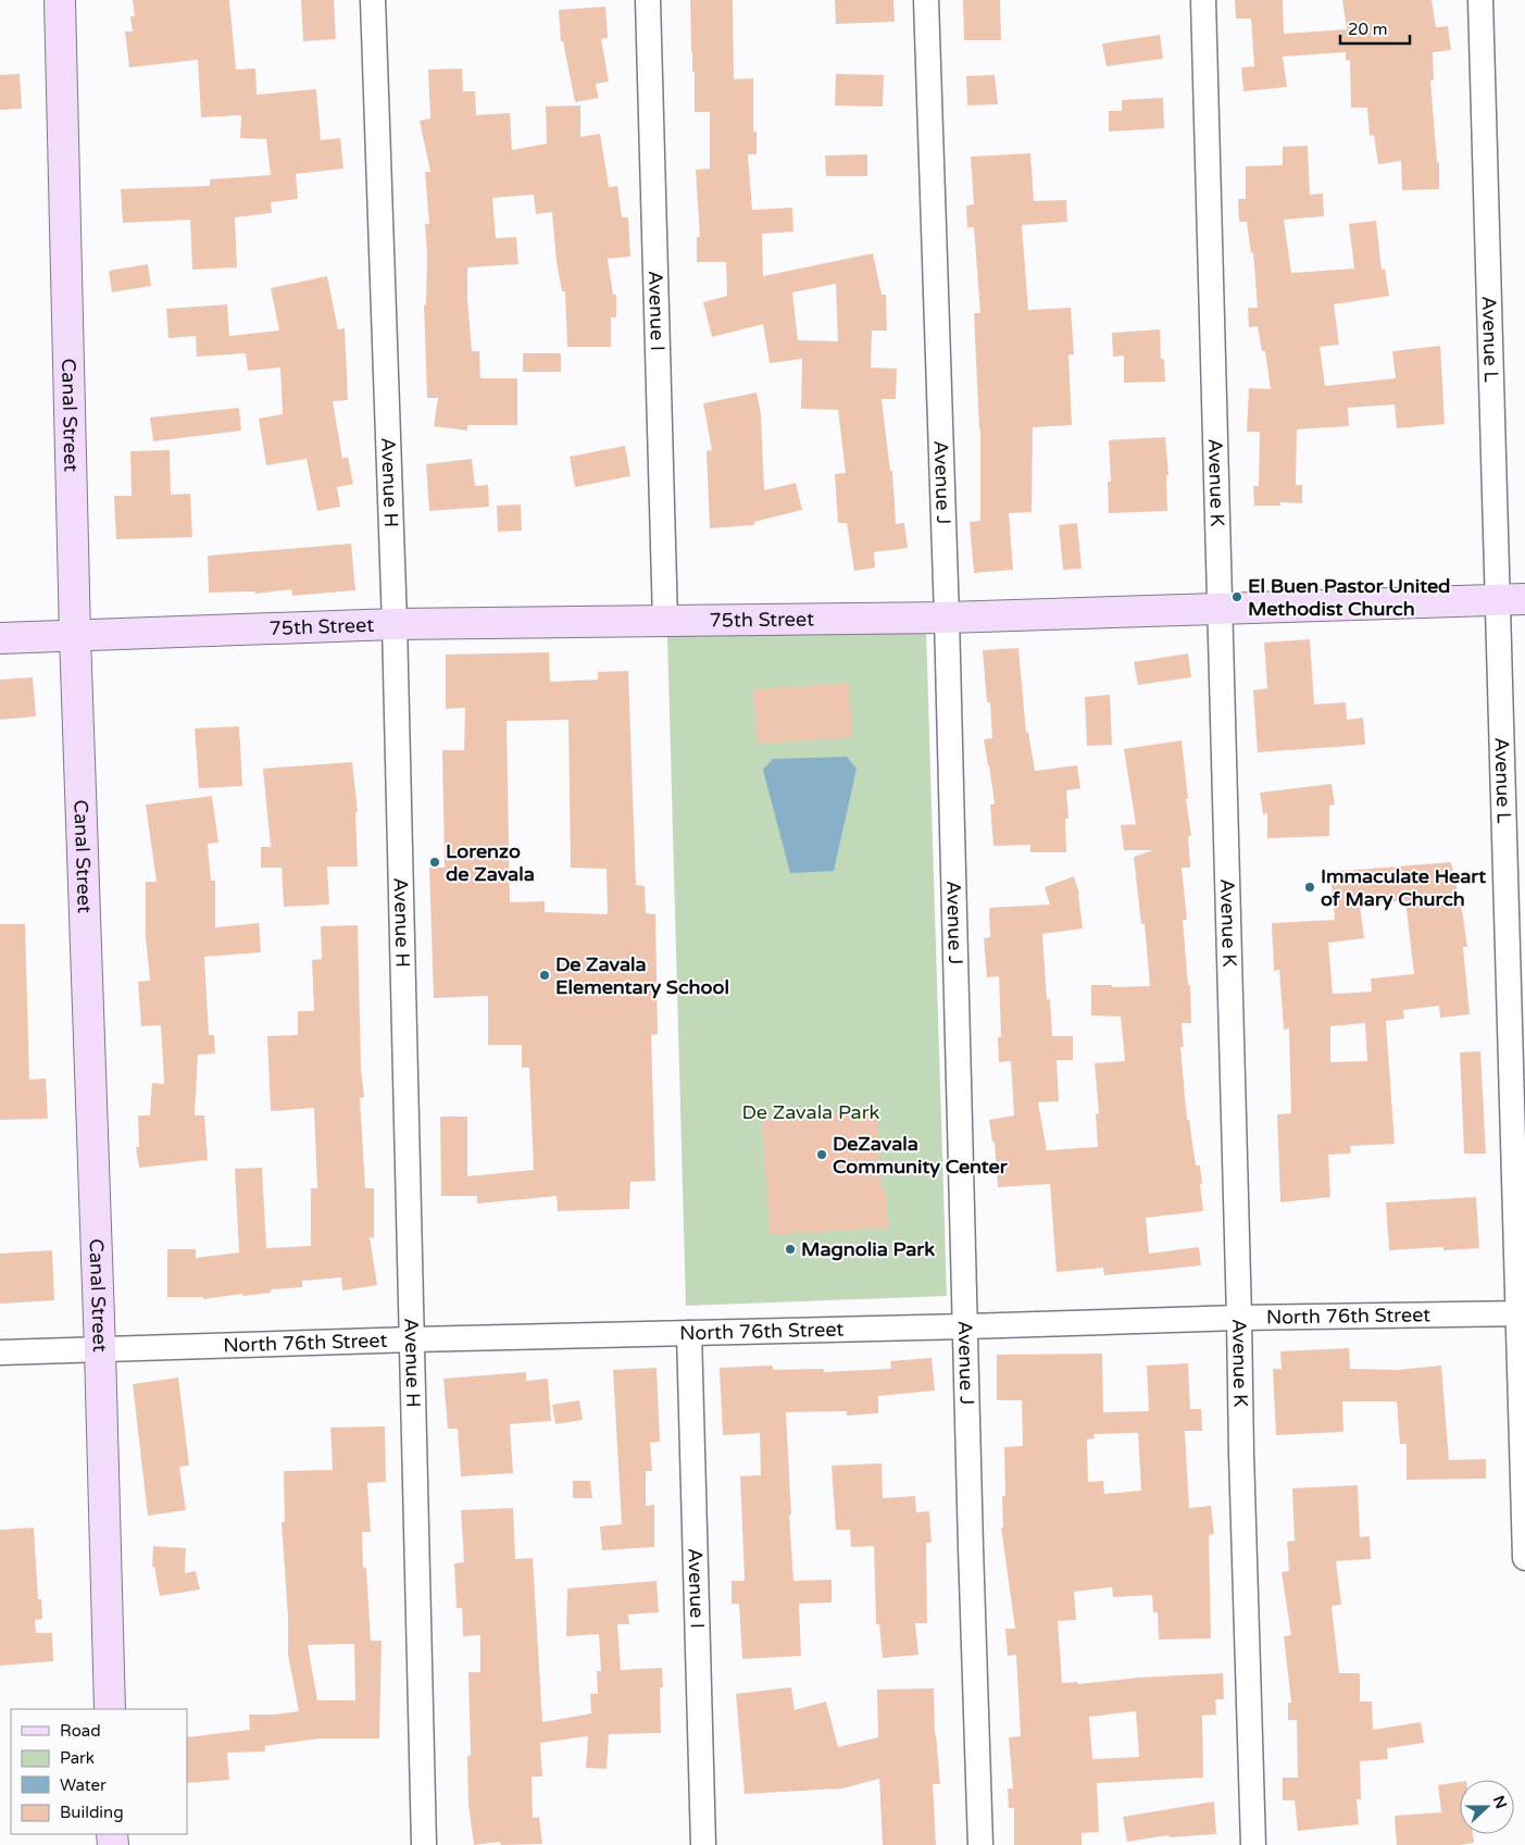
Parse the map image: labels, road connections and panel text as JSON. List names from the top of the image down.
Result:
{
  "streets": {
    "street": [
      "Avenue I",
      "Avenue L",
      "Canal Street",
      "Avenue H",
      "Avenue J",
      "Avenue K",
      "75th Street",
      "North 76th Street"
    ]
  },
  "crossings": [
    ["Avenue I", "75th Street"],
    ["Avenue I", "North 76th Street"],
    ["Avenue L", "75th Street"],
    ["Avenue L", "North 76th Street"],
    ["Canal Street", "75th Street"],
    ["Canal Street", "North 76th Street"],
    ["Avenue H", "75th Street"],
    ["Avenue H", "North 76th Street"],
    ["Avenue J", "75th Street"],
    ["Avenue J", "North 76th Street"],
    ["Avenue K", "75th Street"],
    ["Avenue K", "North 76th Street"]
  ],
  "parks": ["De Zavala Park"],
  "places": [
    "El Buen Pastor United Methodist Church",
    "Lorenzo de Zavala",
    "Immaculate Heart of Mary Church",
    "De Zavala Elementary School",
    "DeZavala Community Center",
    "Magnolia Park"
  ],
  "legend": [
    "Road",
    "Park",
    "Water",
    "Building"
  ],
  "scale_bar": "20 m",
  "north": "right"
}
